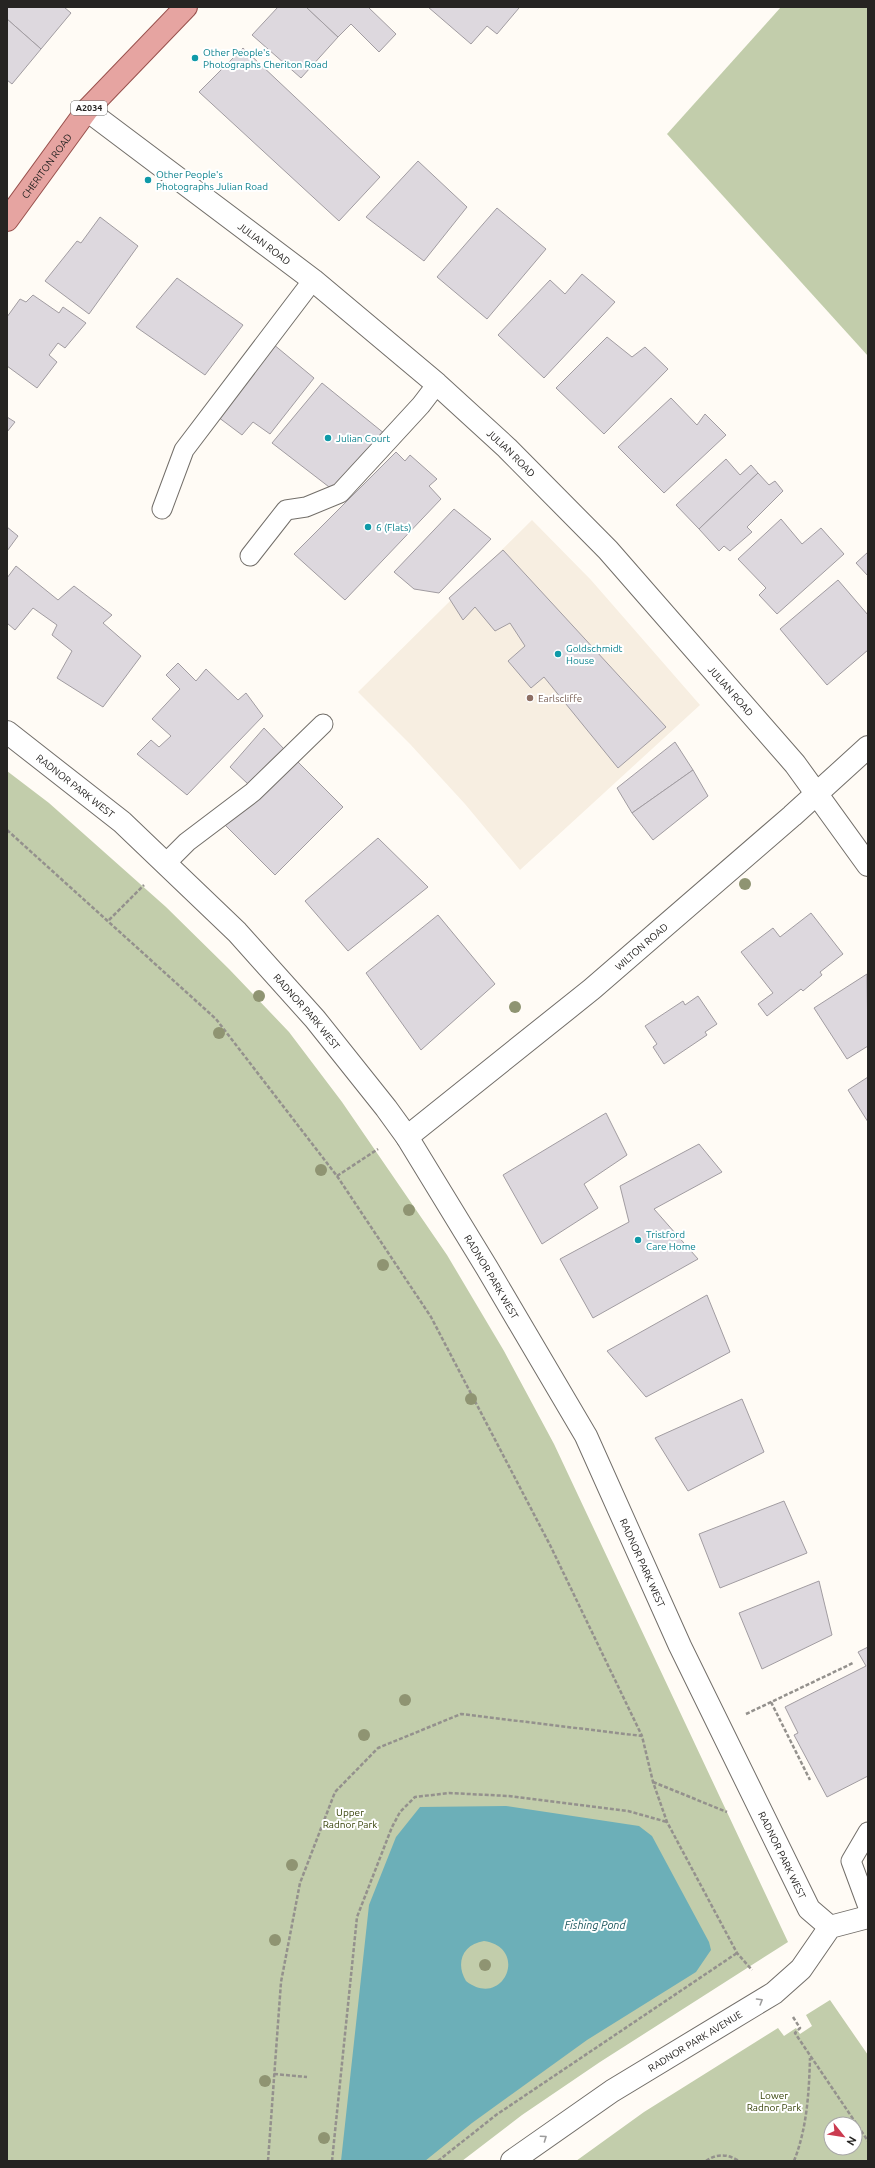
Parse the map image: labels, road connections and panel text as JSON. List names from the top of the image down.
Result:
{
  "streets": {
    "main road": ["A2034", "CHERITON ROAD"],
    "street": [
      "JULIAN ROAD",
      "RADNOR PARK WEST",
      "WILTON ROAD",
      "RADNOR PARK AVENUE"
    ]
  },
  "crossings": [
    ["CHERITON ROAD", "JULIAN ROAD"],
    ["JULIAN ROAD", "WILTON ROAD"],
    ["RADNOR PARK WEST", "WILTON ROAD"],
    ["RADNOR PARK WEST", "RADNOR PARK AVENUE"]
  ],
  "one_way": ["RADNOR PARK AVENUE"],
  "water": ["Fishing Pond"],
  "parks": ["Upper Radnor Park", "Lower Radnor Park"],
  "places": [
    "Other People's Photographs Cheriton Road",
    "Other People's Photographs Julian Road",
    "Julian Court",
    "6 (Flats)",
    "Goldschmidt House",
    "Earlscliffe",
    "Tristford Care Home"
  ],
  "north": "bottom right"
}
